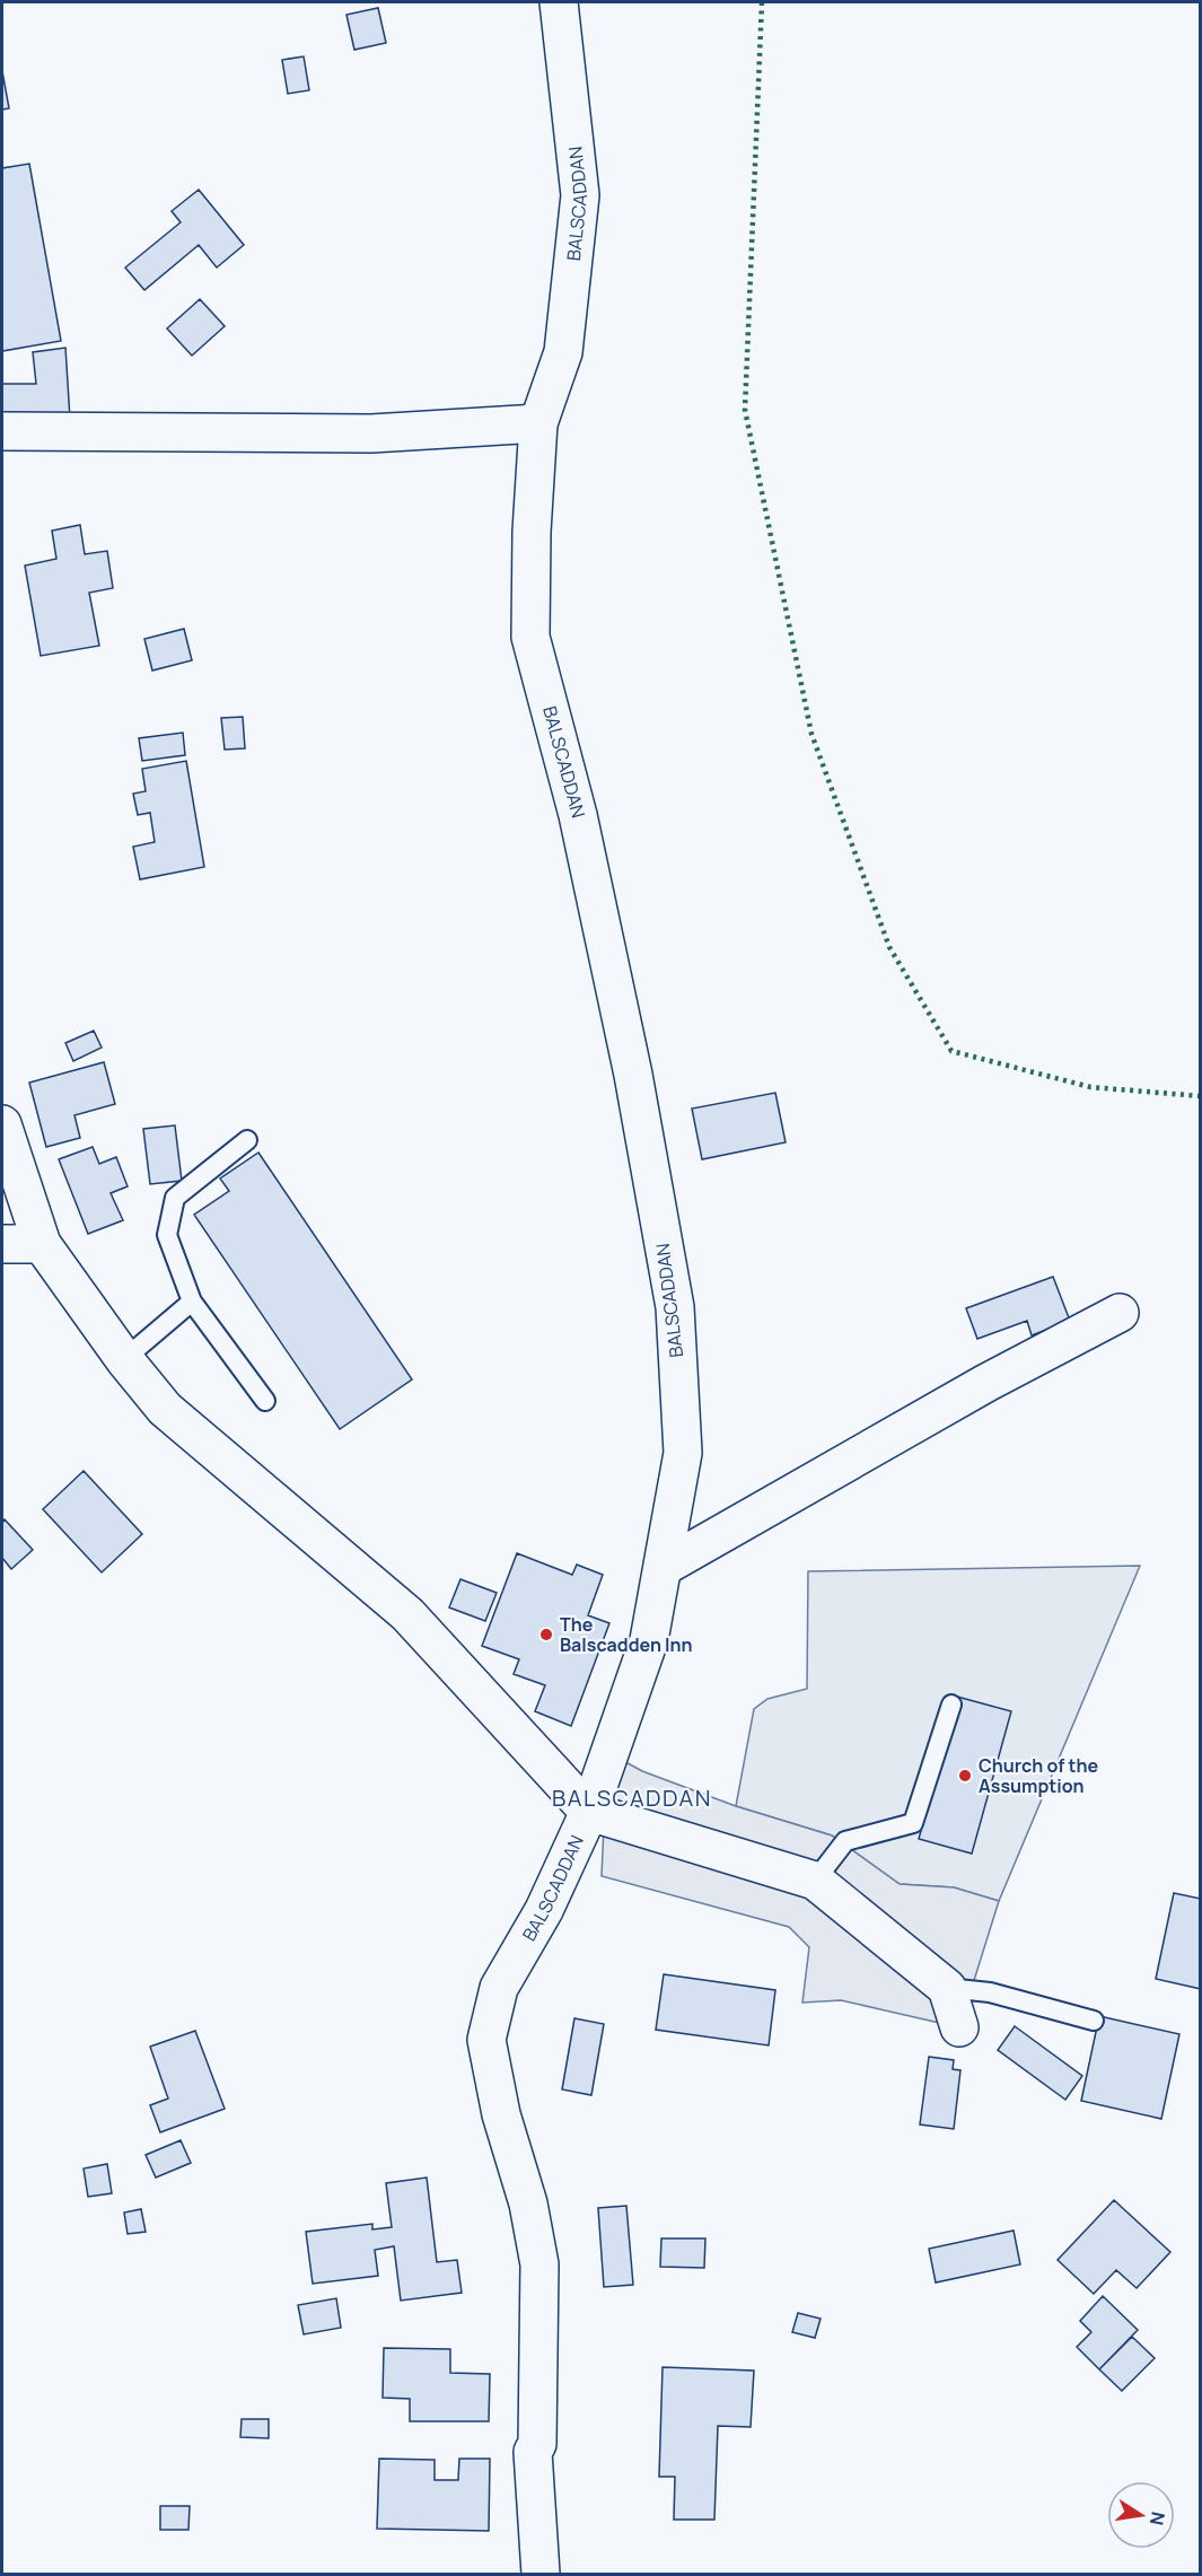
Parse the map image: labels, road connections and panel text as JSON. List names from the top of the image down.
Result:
{
  "streets": {
    "street": ["BALSCADDAN"]
  },
  "districts": ["BALSCADDAN"],
  "places": ["The Balscadden Inn", "Church of the Assumption"],
  "north": "right"
}
